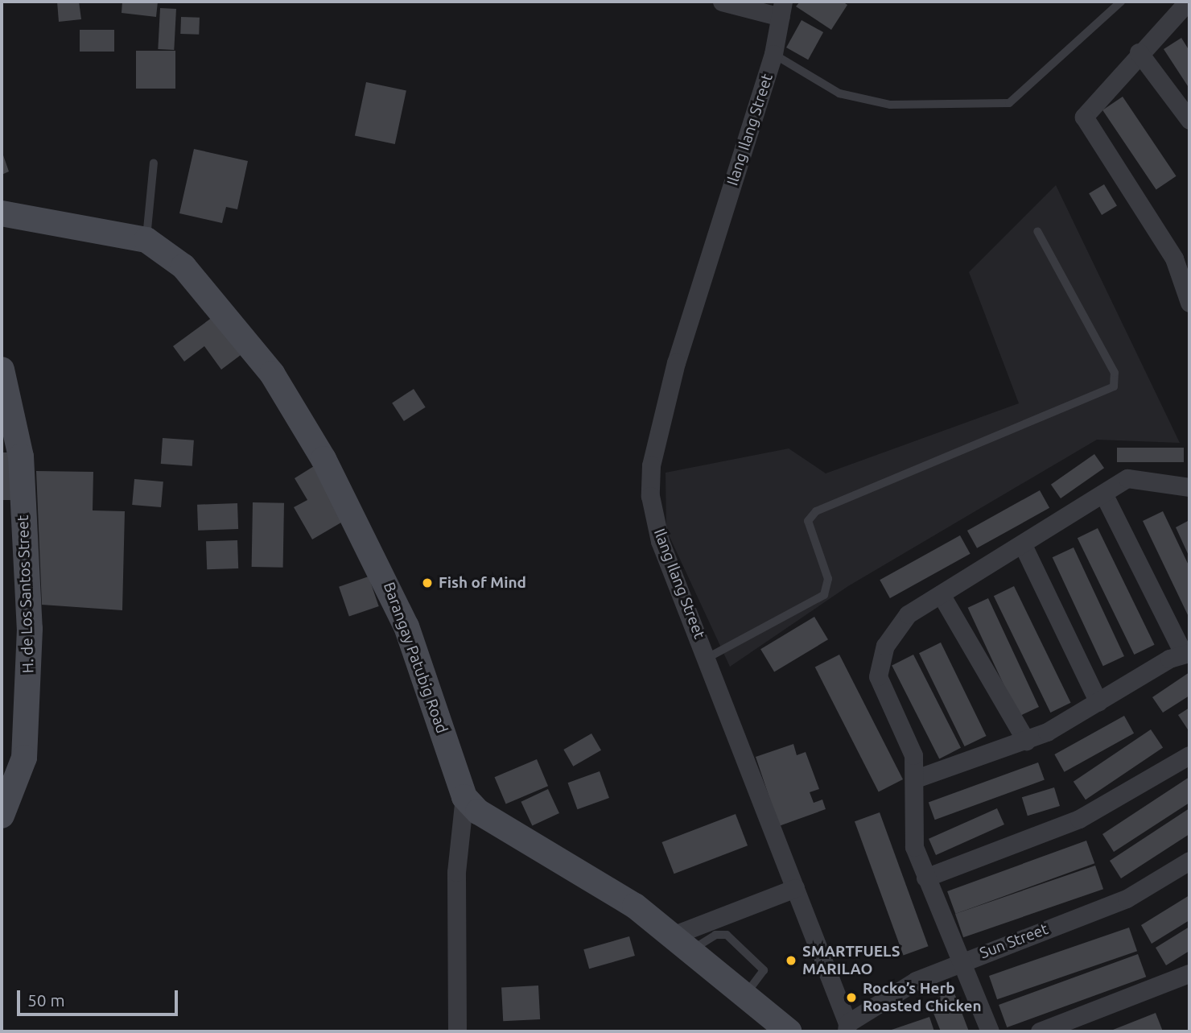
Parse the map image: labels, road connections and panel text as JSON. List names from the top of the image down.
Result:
{
  "streets": {
    "main road": ["H. de Los Santos Street", "Barangay Patubig Road"],
    "street": ["Ilang Ilang Street", "Sun Street"]
  },
  "crossings": [
    ["Ilang Ilang Street", "Sun Street"]
  ],
  "places": ["Fish of Mind", "SMARTFUELS MARILAO", "Rocko’s Herb Roasted Chicken"],
  "scale_bar": "50 m"
}
